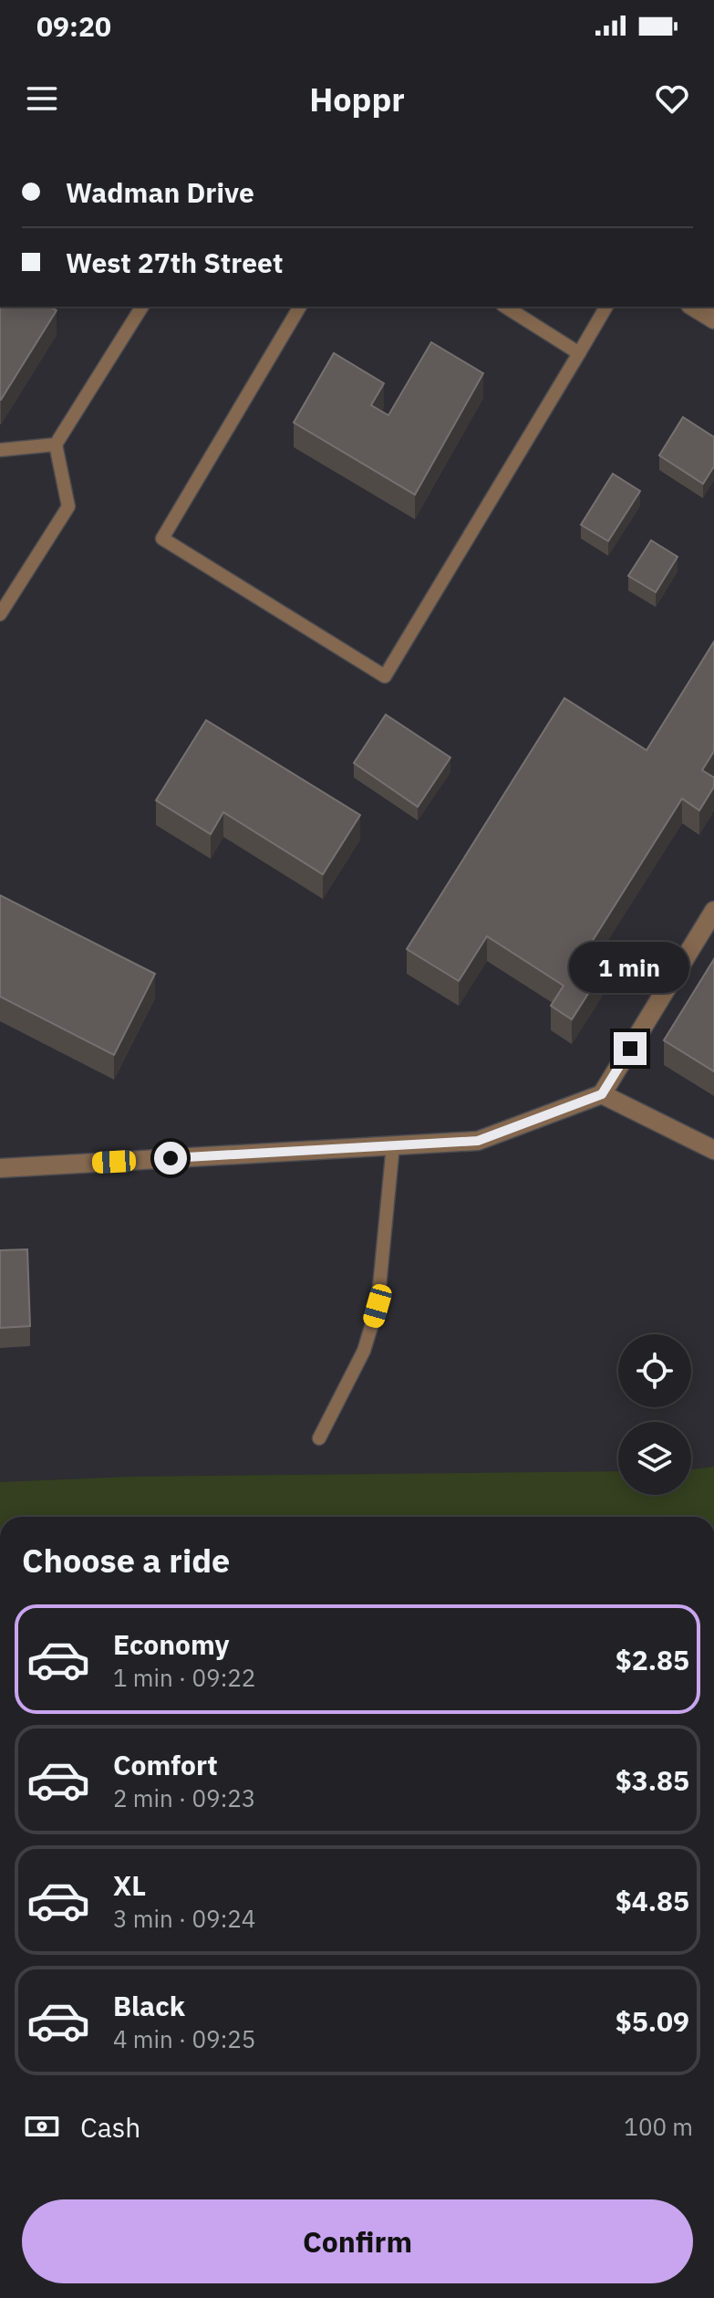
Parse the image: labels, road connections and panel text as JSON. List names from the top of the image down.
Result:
{
  "page": {
    "status": "09:20",
    "header": "Hoppr",
    "banner": ["Wadman Drive", "West 27th Street"],
    "bubble": "1 min",
    "heading": "Choose a ride",
    "list": [
      {
        "name": "Economy",
        "note": "1 min · 09:22",
        "value": "$2.85"
      },
      {
        "name": "Comfort",
        "note": "2 min · 09:23",
        "value": "$3.85"
      },
      {
        "name": "XL",
        "note": "3 min · 09:24",
        "value": "$4.85"
      },
      {
        "name": "Black",
        "note": "4 min · 09:25",
        "value": "$5.09"
      }
    ],
    "pay": ["Cash", "100 m"],
    "buttons": "Confirm"
  }
}
